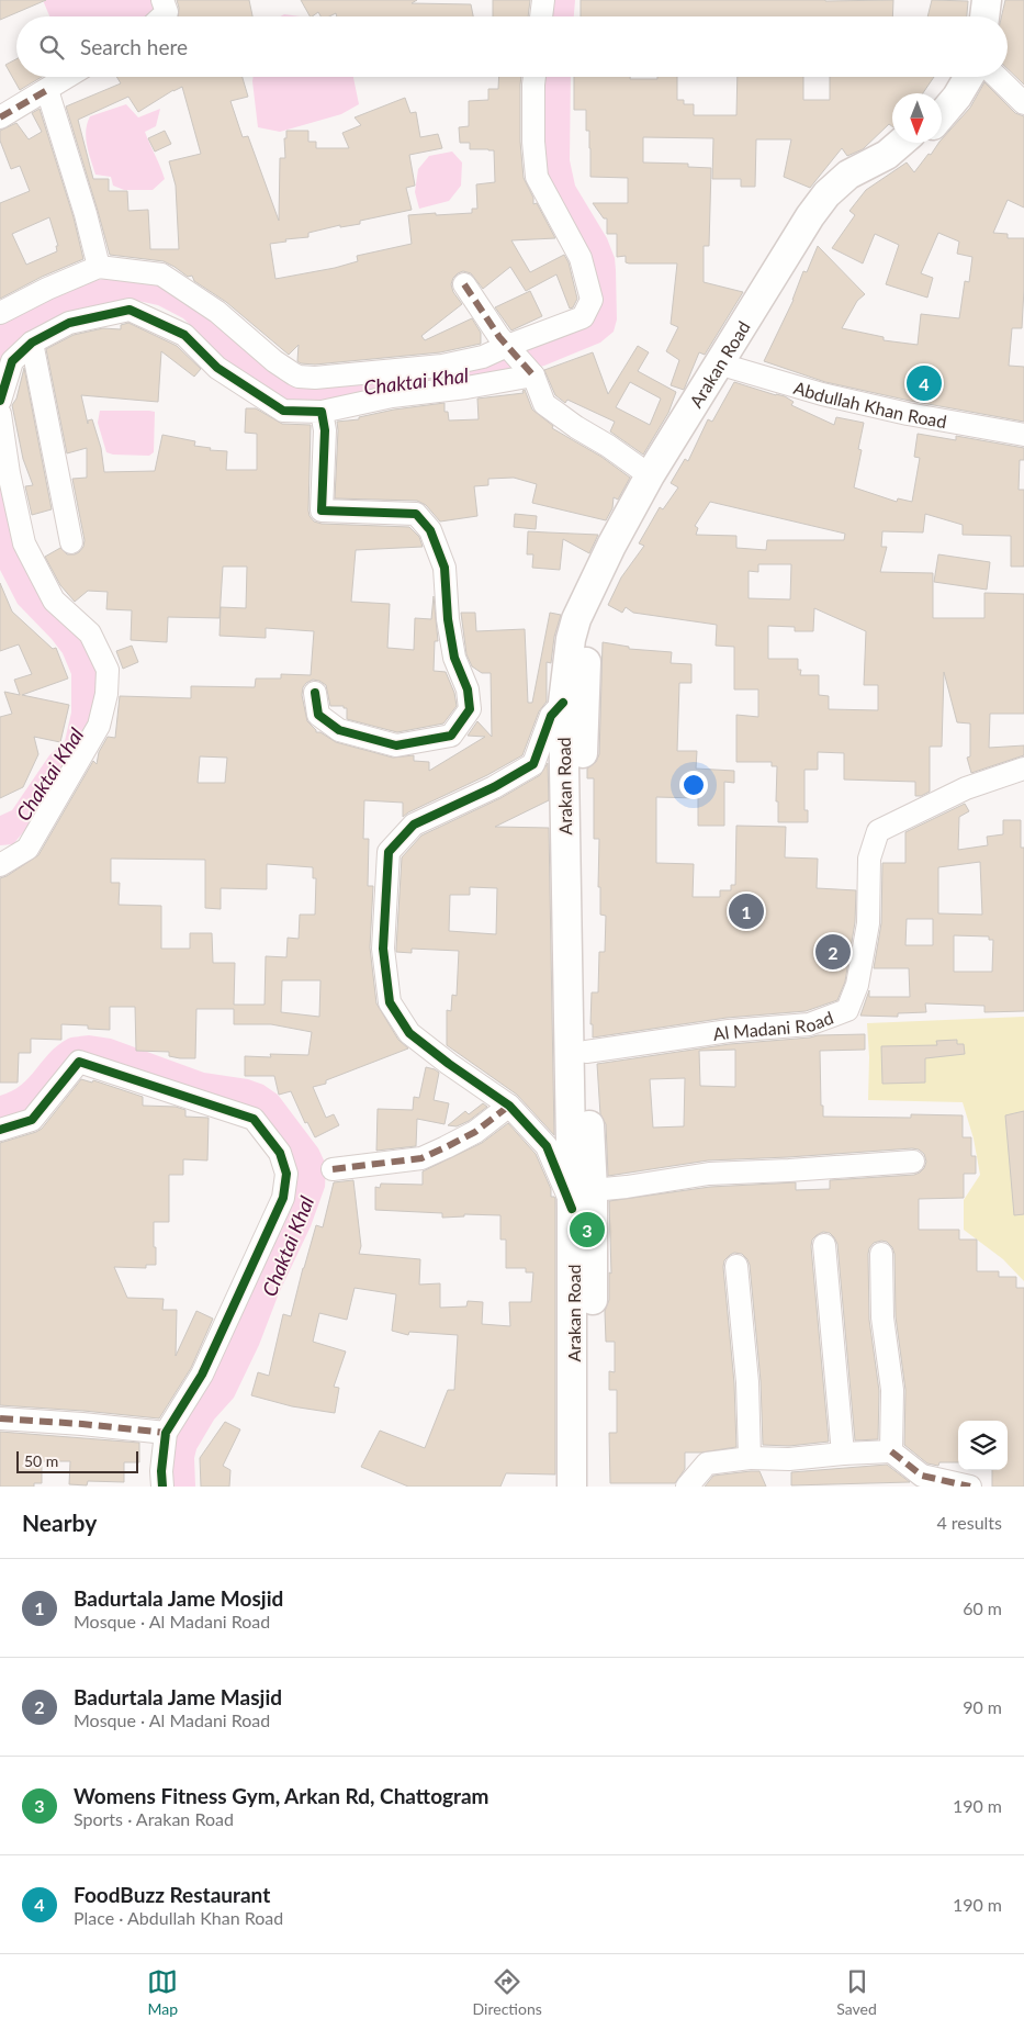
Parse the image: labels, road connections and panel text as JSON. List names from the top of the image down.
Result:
{
  "streets": {
    "main road": ["Arakan Road"],
    "street": ["Abdullah Khan Road", "Al Madani Road"]
  },
  "crossings": [
    ["Arakan Road", "Abdullah Khan Road"],
    ["Arakan Road", "Al Madani Road"]
  ],
  "water": ["Chaktai Khal"],
  "scale_bar": "50 m",
  "north": "bottom",
  "page": {
    "search": "Search here",
    "pins": [
      "4",
      "1",
      "2",
      "3"
    ],
    "scale": "50 m",
    "heading": ["Nearby", "4 results"],
    "list": [
      {
        "mark": "1",
        "name": "Badurtala Jame Mosjid",
        "note": "Mosque · Al Madani Road",
        "value": "60 m"
      },
      {
        "mark": "2",
        "name": "Badurtala Jame Masjid",
        "note": "Mosque · Al Madani Road",
        "value": "90 m"
      },
      {
        "mark": "3",
        "name": "Womens Fitness Gym, Arkan Rd, Chattogram",
        "note": "Sports · Arakan Road",
        "value": "190 m"
      },
      {
        "mark": "4",
        "name": "FoodBuzz Restaurant",
        "note": "Place · Abdullah Khan Road",
        "value": "190 m"
      }
    ],
    "nav": ["Map", "Directions", "Saved"]
  }
}
